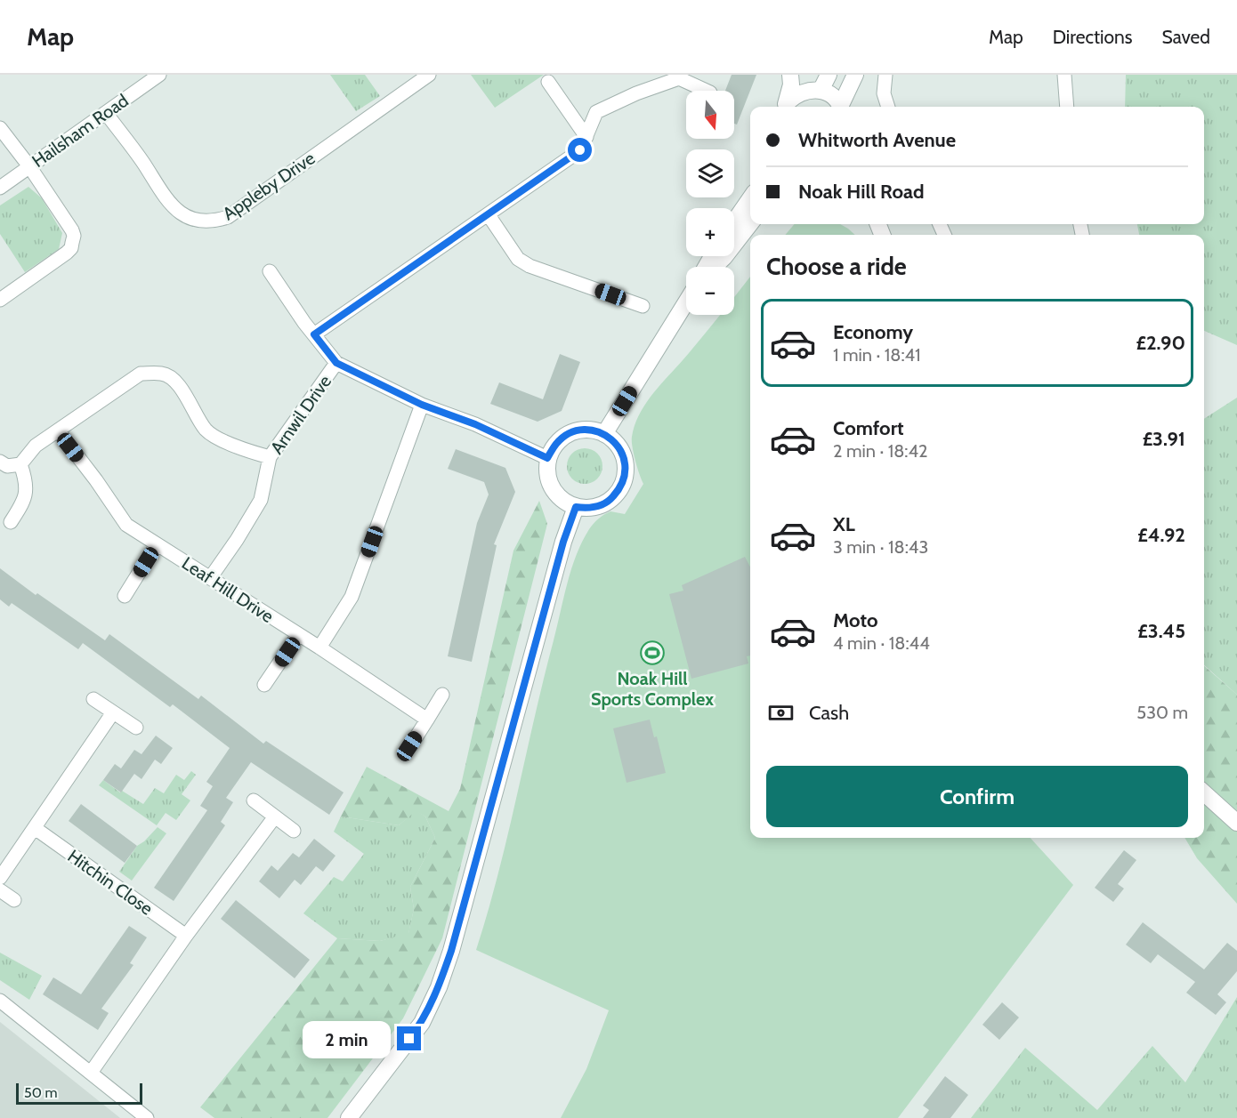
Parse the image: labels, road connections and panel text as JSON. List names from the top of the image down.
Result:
{
  "streets": {
    "street": [
      "Hailsham Road",
      "Appleby Drive",
      "Arnwil Drive",
      "Leaf Hill Drive",
      "Hitchin Close"
    ]
  },
  "crossings": [
    ["Hailsham Road", "Appleby Drive"],
    ["Arnwil Drive", "Leaf Hill Drive"]
  ],
  "places": {
    "sports": ["Noak Hill Sports Complex"]
  },
  "scale_bar": "50 m",
  "north": "bottom",
  "page": {
    "header": "Map",
    "nav": ["Map", "Directions", "Saved"],
    "map_buttons": ["+", "−"],
    "banner": ["Whitworth Avenue", "Noak Hill Road"],
    "heading": "Choose a ride",
    "list": [
      {
        "name": "Economy",
        "note": "1 min · 18:41",
        "value": "£2.90"
      },
      {
        "name": "Comfort",
        "note": "2 min · 18:42",
        "value": "£3.91"
      },
      {
        "name": "XL",
        "note": "3 min · 18:43",
        "value": "£4.92"
      },
      {
        "name": "Moto",
        "note": "4 min · 18:44",
        "value": "£3.45"
      }
    ],
    "pay": ["Cash", "530 m"],
    "buttons": "Confirm",
    "bubble": "2 min",
    "scale": "50 m"
  }
}
